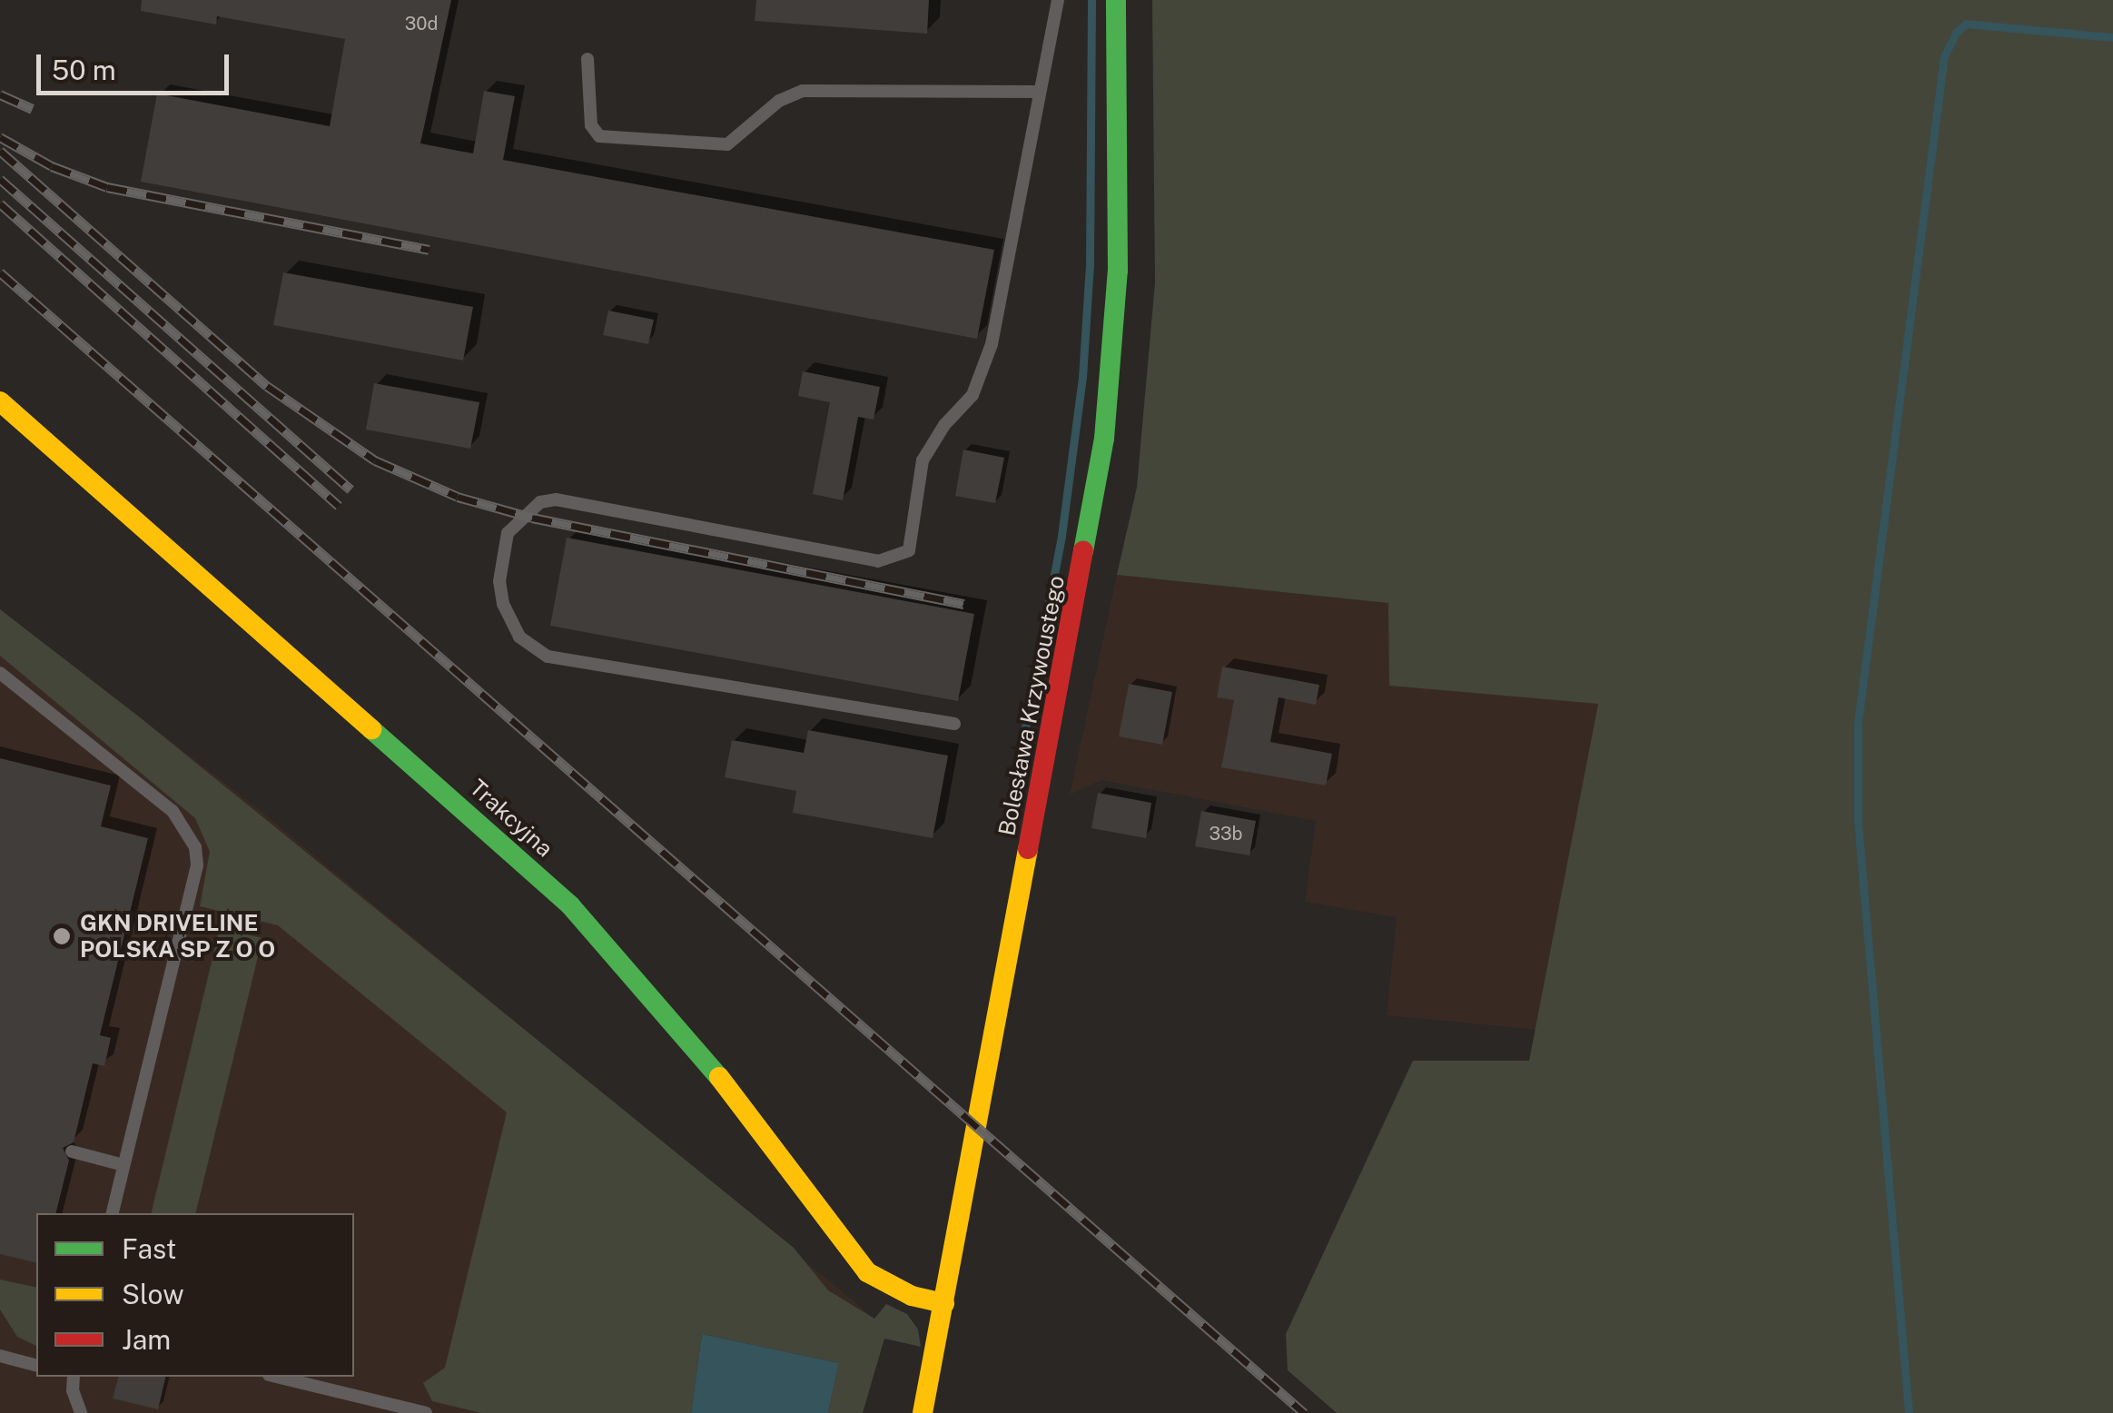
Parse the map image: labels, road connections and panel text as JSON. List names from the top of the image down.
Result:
{
  "streets": {
    "street": ["Bolesława Krzywoustego", "Trakcyjna"]
  },
  "crossings": [
    ["Bolesława Krzywoustego", "Trakcyjna"]
  ],
  "places": ["GKN DRIVELINE POLSKA SP Z O O"],
  "house_numbers": ["30d", "33b"],
  "legend": ["Fast", "Slow", "Jam"],
  "scale_bar": "50 m"
}
